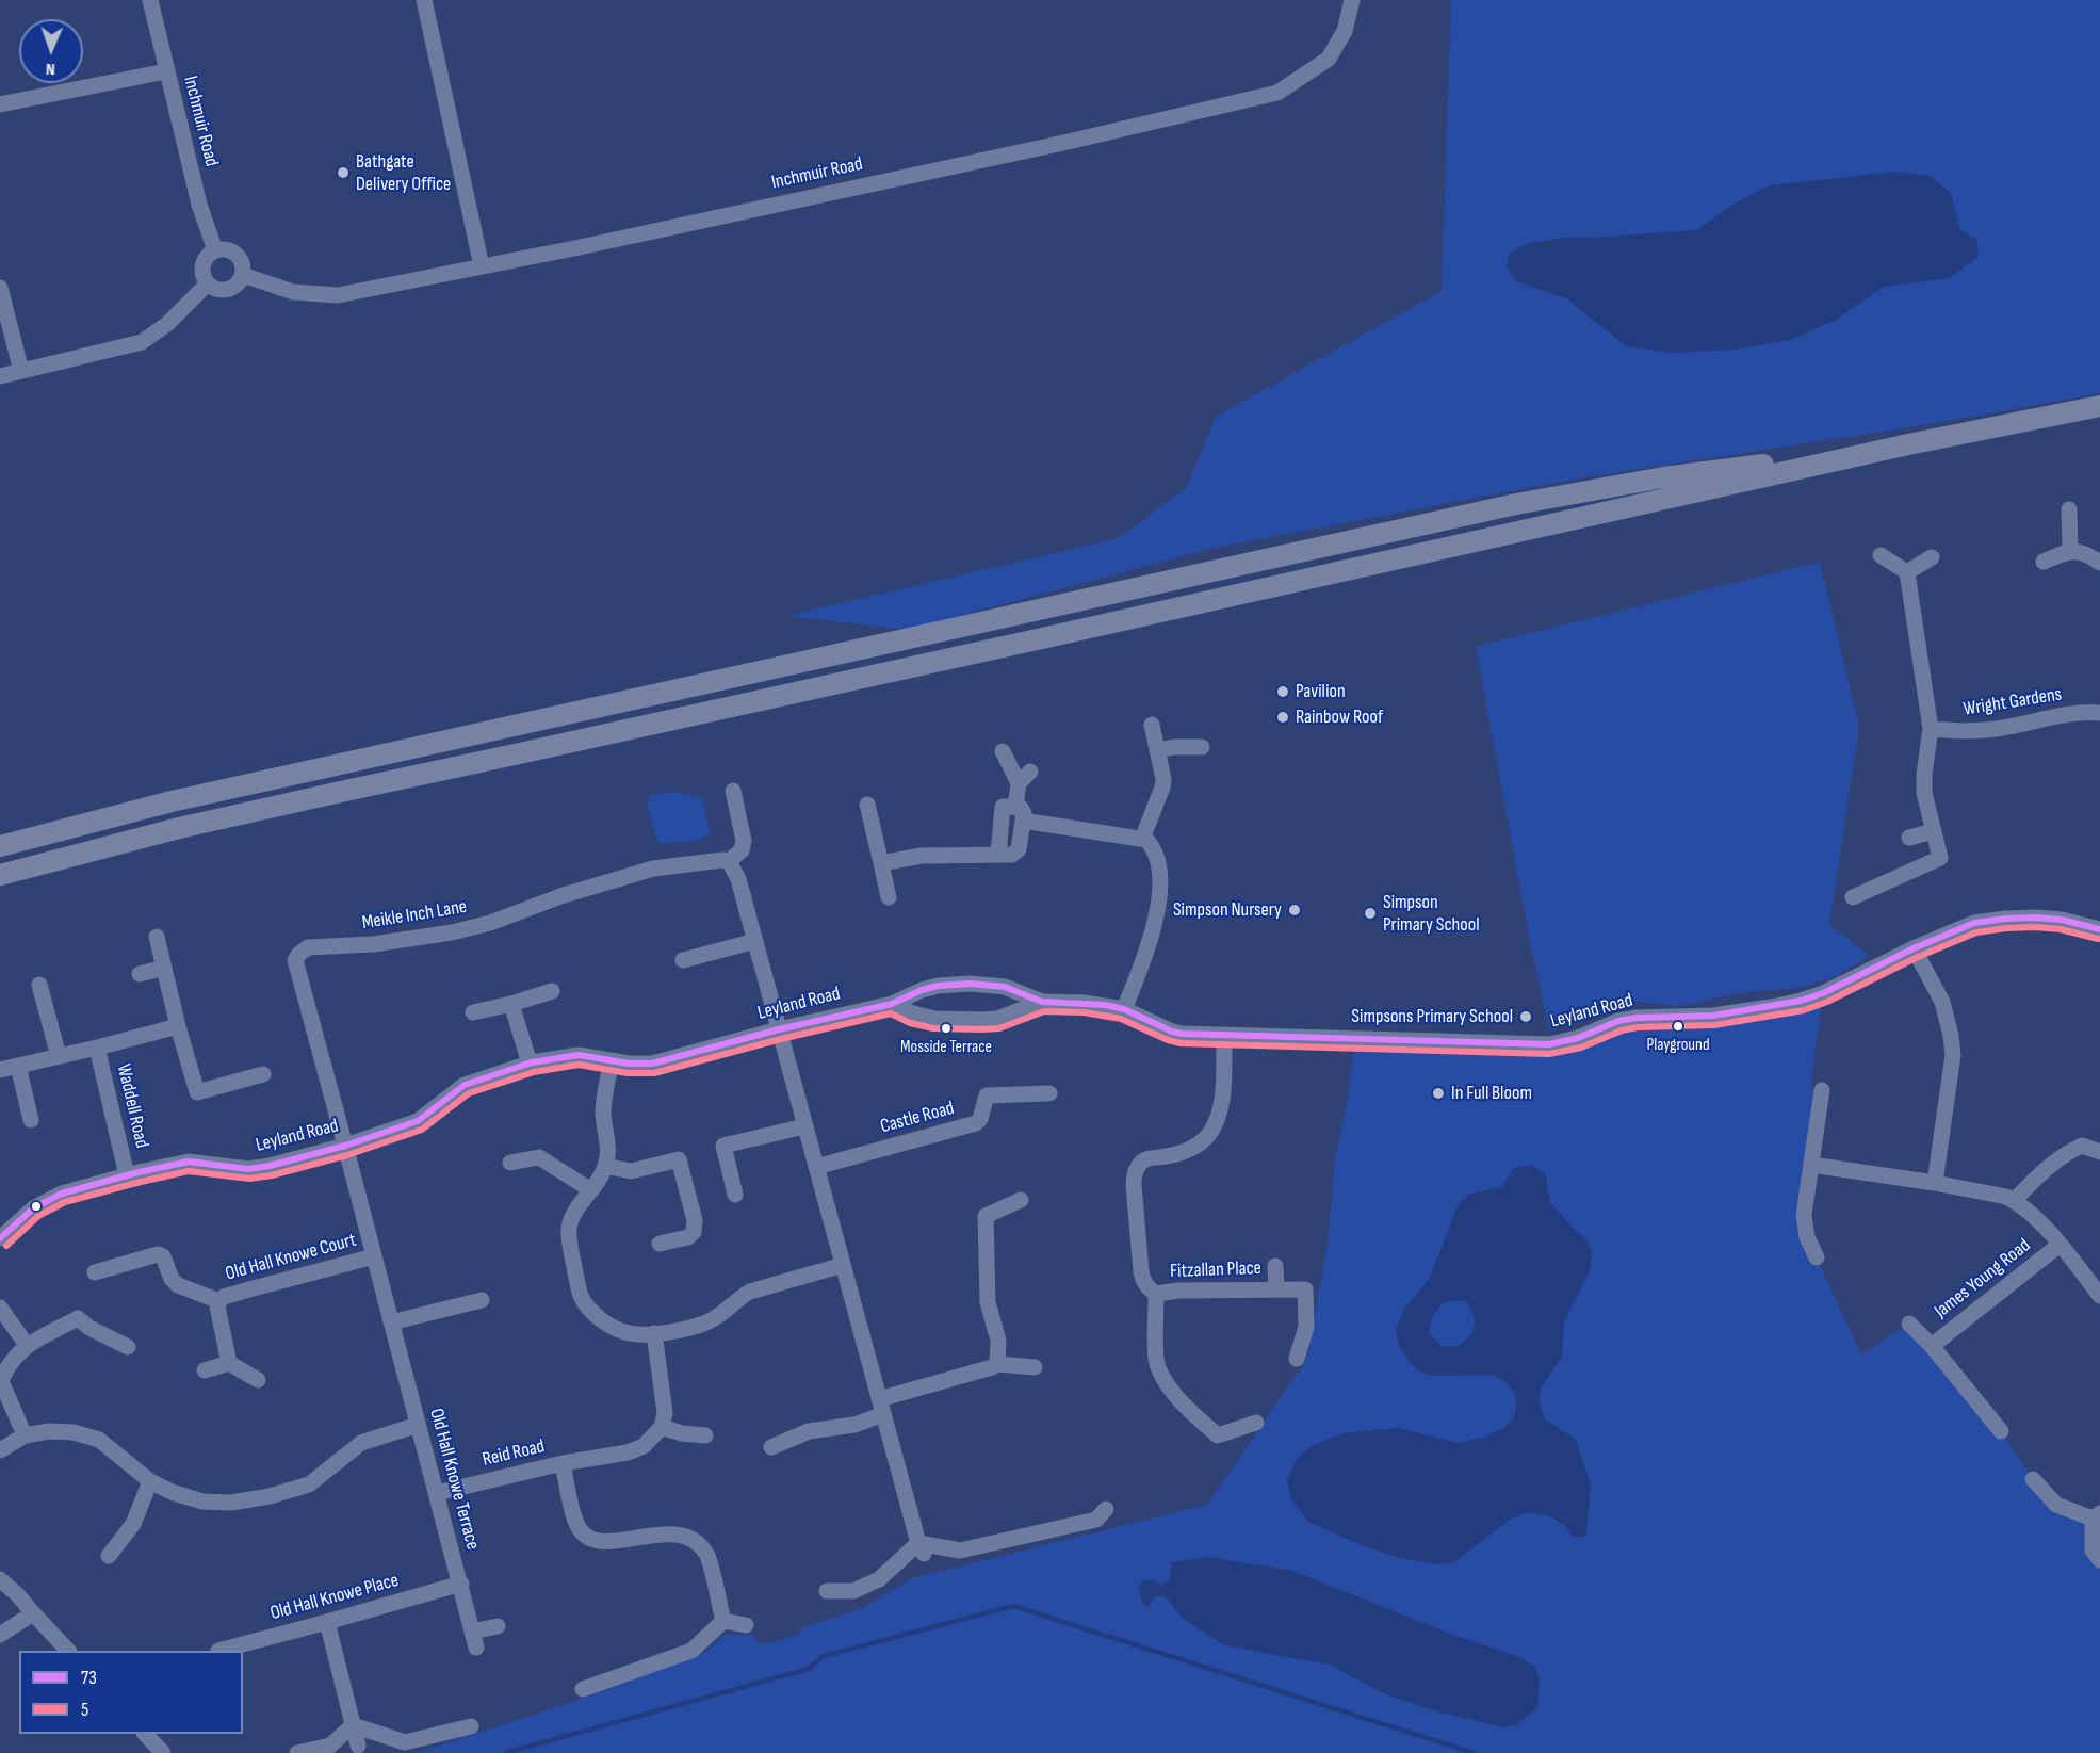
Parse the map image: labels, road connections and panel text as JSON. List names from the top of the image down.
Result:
{
  "streets": {
    "street": [
      "Inchmuir Road",
      "Wright Gardens",
      "Meikle Inch Lane",
      "Leyland Road",
      "Waddell Road",
      "Castle Road",
      "Old Hall Knowe Court",
      "Fitzallan Place",
      "James Young Road",
      "Reid Road",
      "Old Hall Knowe Terrace",
      "Old Hall Knowe Place"
    ]
  },
  "crossings": [
    ["Meikle Inch Lane", "Leyland Road"],
    ["Meikle Inch Lane", "Old Hall Knowe Terrace"],
    ["Leyland Road", "Waddell Road"],
    ["Leyland Road", "Fitzallan Place"],
    ["Leyland Road", "Old Hall Knowe Terrace"],
    ["Old Hall Knowe Court", "Old Hall Knowe Terrace"],
    ["Reid Road", "Old Hall Knowe Terrace"],
    ["Old Hall Knowe Terrace", "Old Hall Knowe Place"]
  ],
  "places": [
    "Bathgate Delivery Office",
    "Pavilion",
    "Rainbow Roof",
    "Simpson Nursery",
    "Simpson Primary School",
    "Simpsons Primary School",
    "Playground",
    "Mosside Terrace",
    "In Full Bloom"
  ],
  "lines": ["transit line 73", "transit line 5"],
  "legend": ["73", "5"],
  "north": "bottom"
}
